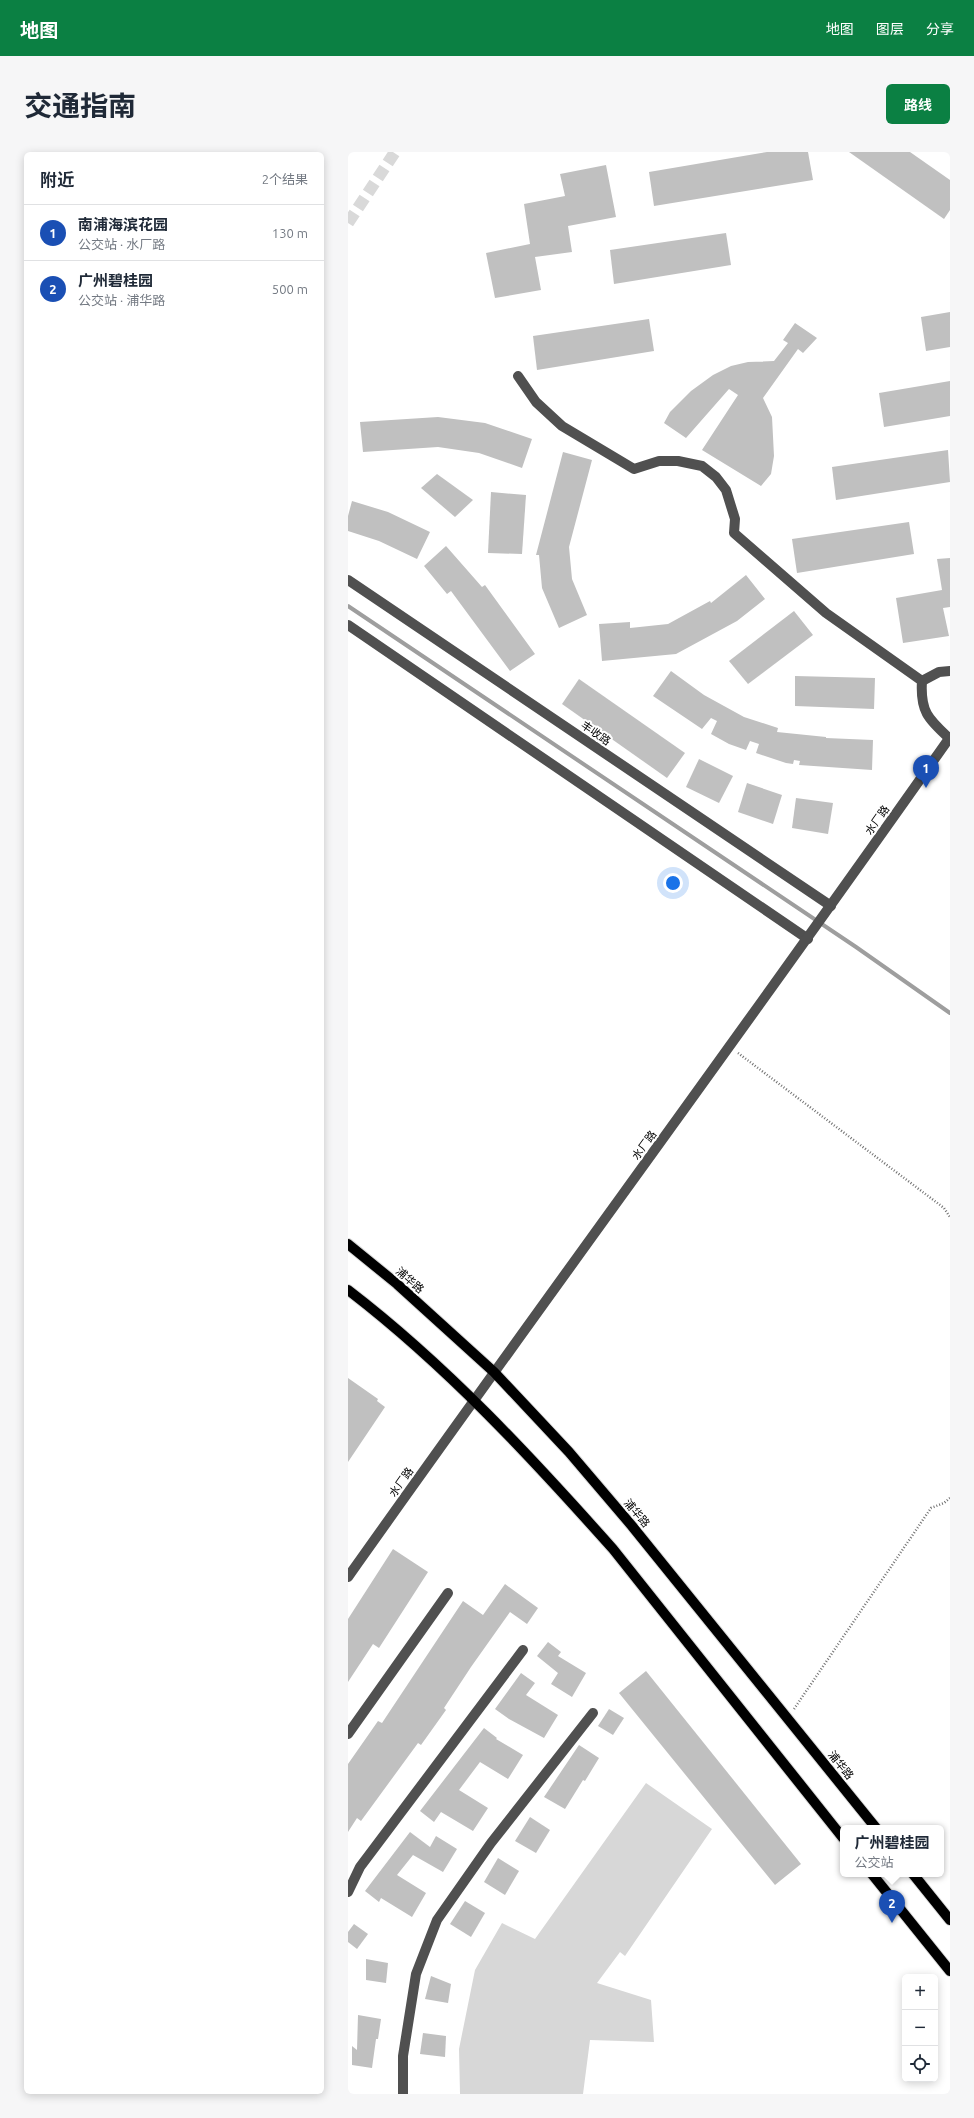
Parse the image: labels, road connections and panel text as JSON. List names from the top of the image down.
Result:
{
  "streets": {
    "main road": ["浦华路"],
    "street": ["丰收路", "水厂路"]
  },
  "crossings": [
    ["丰收路", "水厂路"],
    ["水厂路", "浦华路"]
  ],
  "page": {
    "header": "地图",
    "nav": ["地图", "图层", "分享"],
    "title": "交通指南",
    "buttons": "路线",
    "heading": ["附近", "2个结果"],
    "list": [
      {
        "mark": "1",
        "name": "南浦海滨花园",
        "note": "公交站 · 水厂路",
        "value": "130 m"
      },
      {
        "mark": "2",
        "name": "广州碧桂园",
        "note": "公交站 · 浦华路",
        "value": "500 m"
      }
    ],
    "pins": ["1", "2"],
    "popup": ["广州碧桂园", "公交站"],
    "map_buttons": ["+", "−"]
  }
}
